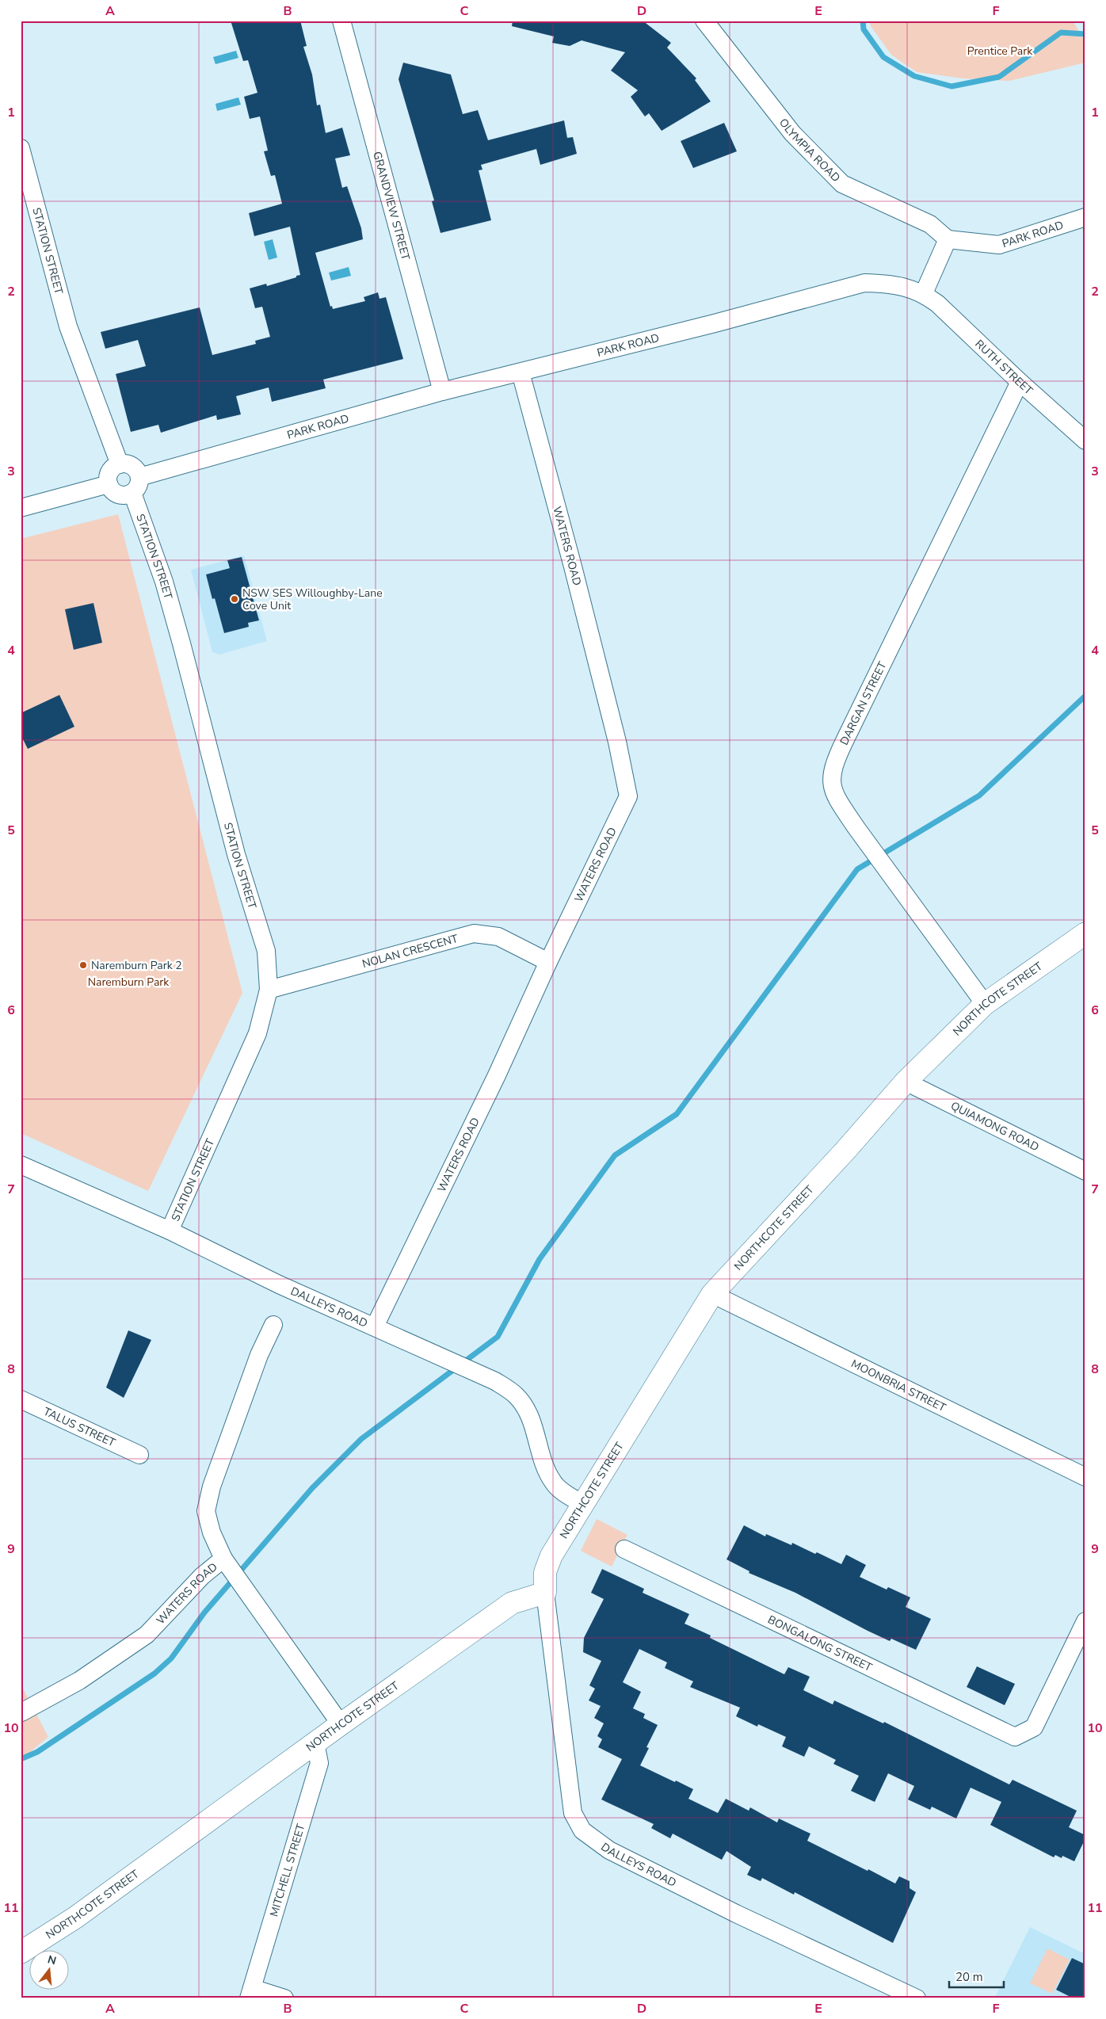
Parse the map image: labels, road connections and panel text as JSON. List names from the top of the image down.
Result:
{
  "streets": {
    "street": [
      "OLYMPIA ROAD",
      "GRANDVIEW STREET",
      "PARK ROAD",
      "STATION STREET",
      "RUTH STREET",
      "WATERS ROAD",
      "DARGAN STREET",
      "NOLAN CRESCENT",
      "NORTHCOTE STREET",
      "QUIAMONG ROAD",
      "DALLEYS ROAD",
      "MOONBRIA STREET",
      "TALUS STREET",
      "BONGALONG STREET",
      "MITCHELL STREET"
    ]
  },
  "crossings": [
    ["OLYMPIA ROAD", "PARK ROAD"],
    ["GRANDVIEW STREET", "PARK ROAD"],
    ["PARK ROAD", "STATION STREET"],
    ["PARK ROAD", "RUTH STREET"],
    ["PARK ROAD", "WATERS ROAD"],
    ["STATION STREET", "NOLAN CRESCENT"],
    ["STATION STREET", "DALLEYS ROAD"],
    ["RUTH STREET", "DARGAN STREET"],
    ["WATERS ROAD", "NOLAN CRESCENT"],
    ["WATERS ROAD", "DALLEYS ROAD"],
    ["DARGAN STREET", "NORTHCOTE STREET"],
    ["NORTHCOTE STREET", "QUIAMONG ROAD"],
    ["NORTHCOTE STREET", "DALLEYS ROAD"],
    ["NORTHCOTE STREET", "MOONBRIA STREET"],
    ["NORTHCOTE STREET", "MITCHELL STREET"]
  ],
  "parks": ["Prentice Park", "Naremburn Park"],
  "places": ["NSW SES Willoughby-Lane Cove Unit", "Naremburn Park 2"],
  "scale_bar": "20 m",
  "north": "top",
  "grid": {
    "columns": [
      "A",
      "B",
      "C",
      "D",
      "E",
      "F"
    ],
    "rows": [
      "1",
      "2",
      "3",
      "4",
      "5",
      "6",
      "7",
      "8",
      "9",
      "10",
      "11"
    ]
  }
}
